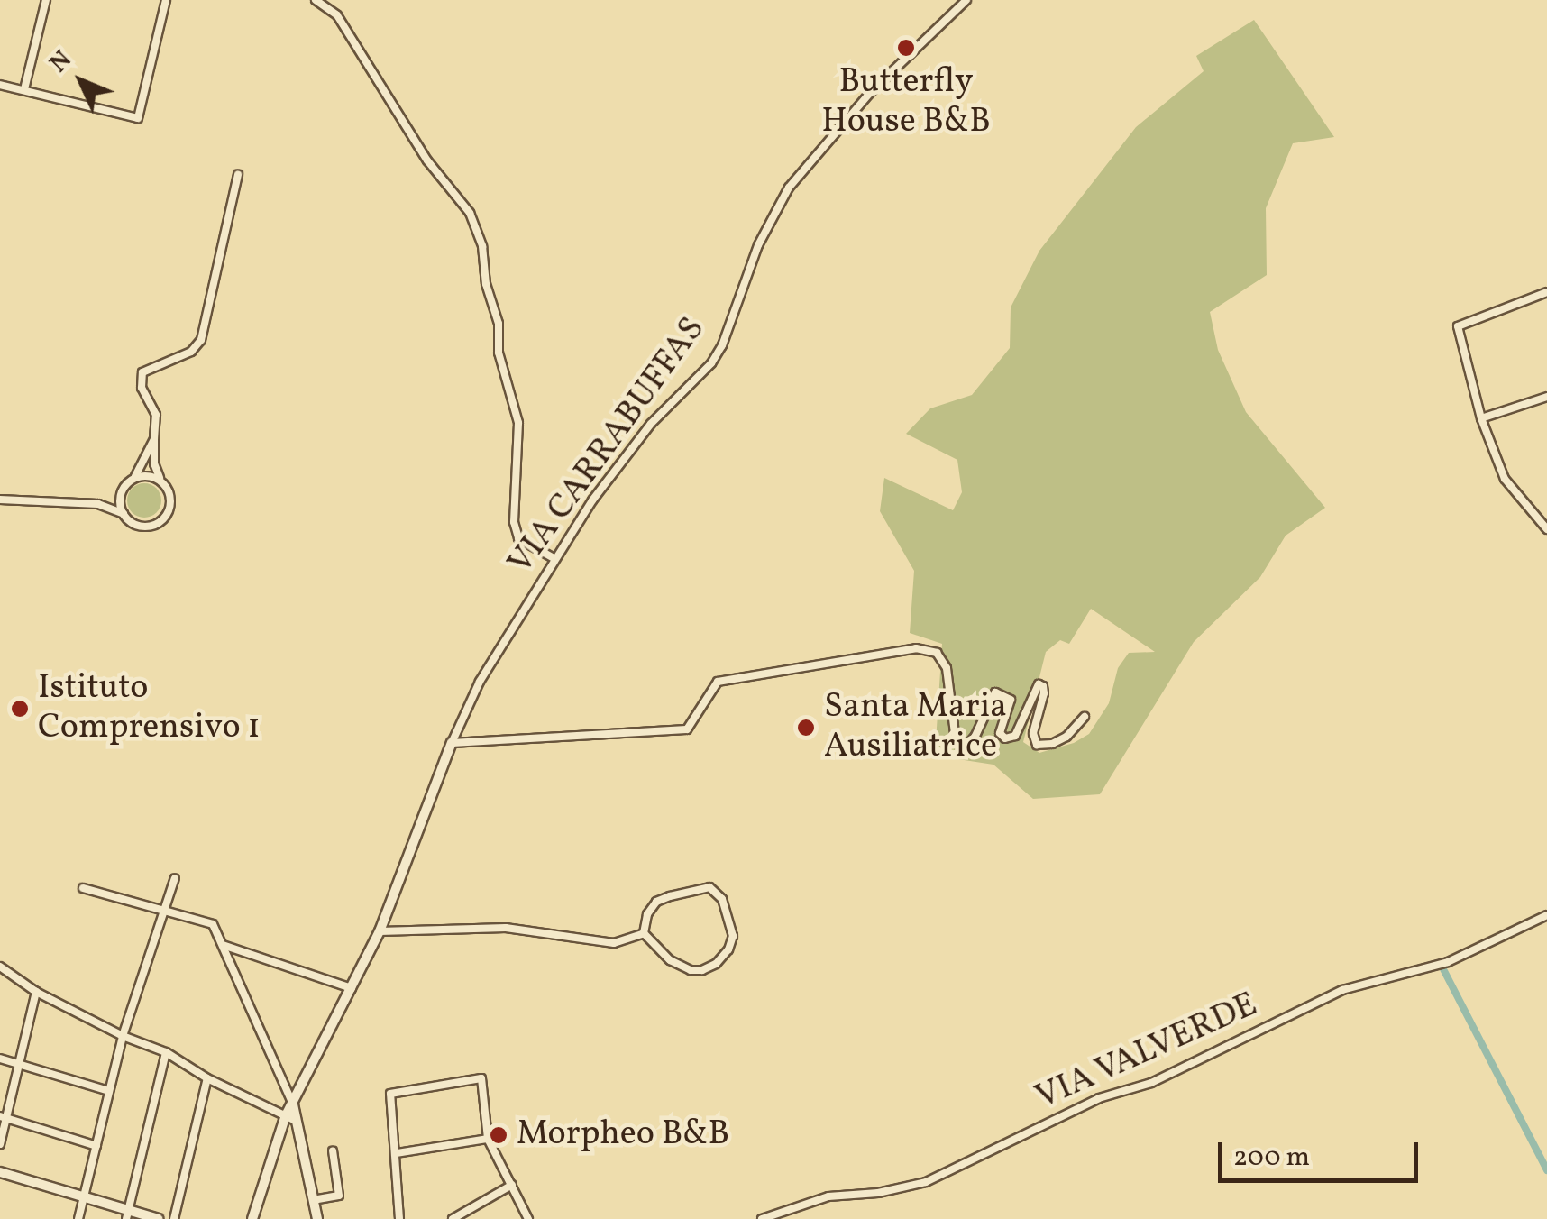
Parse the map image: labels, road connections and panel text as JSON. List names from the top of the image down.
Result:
{
  "streets": {
    "street": ["VIA CARRABUFFAS", "VIA VALVERDE"]
  },
  "places": [
    "Butterfly House B&B",
    "Istituto Comprensivo 1",
    "Santa Maria Ausiliatrice",
    "Morpheo B&B"
  ],
  "scale_bar": "200 m",
  "north": "top left"
}
